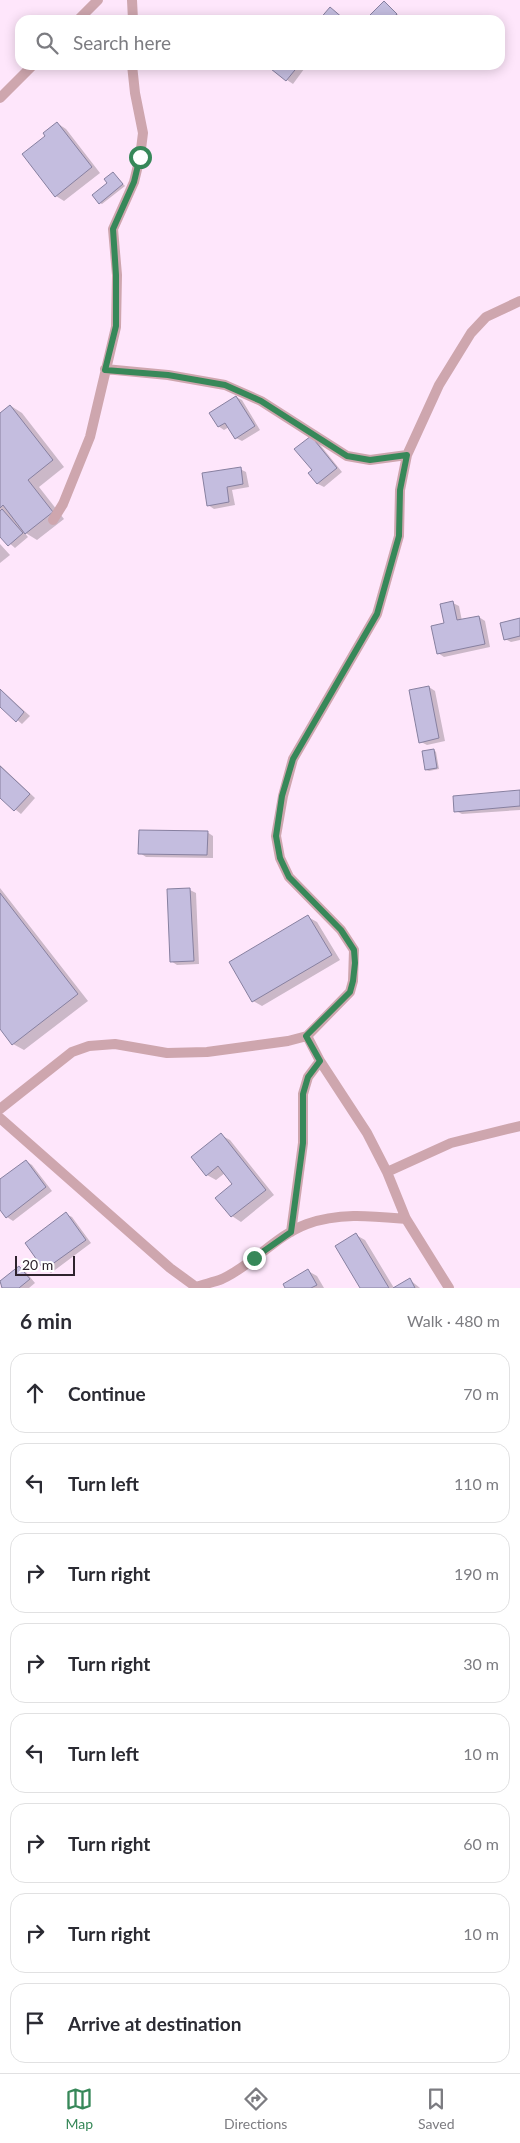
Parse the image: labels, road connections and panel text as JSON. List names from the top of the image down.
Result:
{
  "scale_bar": "20 m",
  "page": {
    "search": "Search here",
    "scale": "20 m",
    "heading": ["6 min", "Walk · 480 m"],
    "list": [
      ["Continue", "70 m"],
      ["Turn left", "110 m"],
      ["Turn right", "190 m"],
      ["Turn right", "30 m"],
      ["Turn left", "10 m"],
      ["Turn right", "60 m"],
      ["Turn right", "10 m"],
      "Arrive at destination"
    ],
    "nav": ["Map", "Directions", "Saved"]
  }
}
